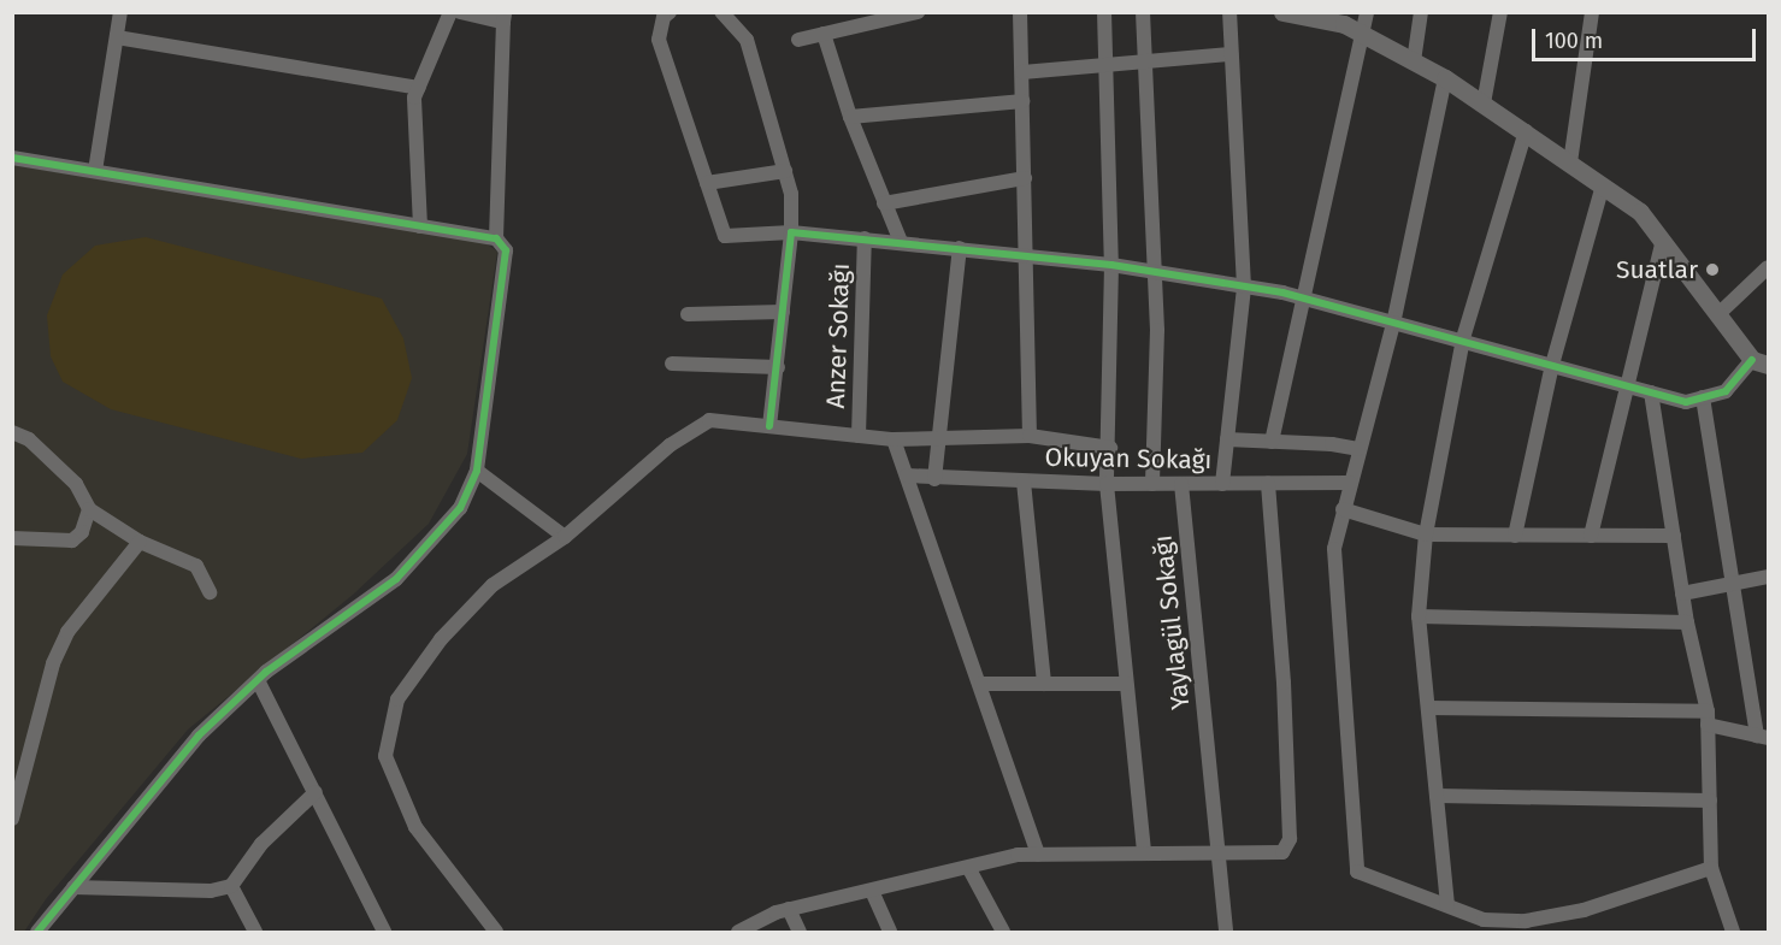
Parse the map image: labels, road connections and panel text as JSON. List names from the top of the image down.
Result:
{
  "streets": {
    "street": ["Anzer Sokağı", "Okuyan Sokağı", "Yaylagül Sokağı"]
  },
  "crossings": [
    ["Okuyan Sokağı", "Yaylagül Sokağı"]
  ],
  "places": ["Suatlar"],
  "scale_bar": "100 m"
}
